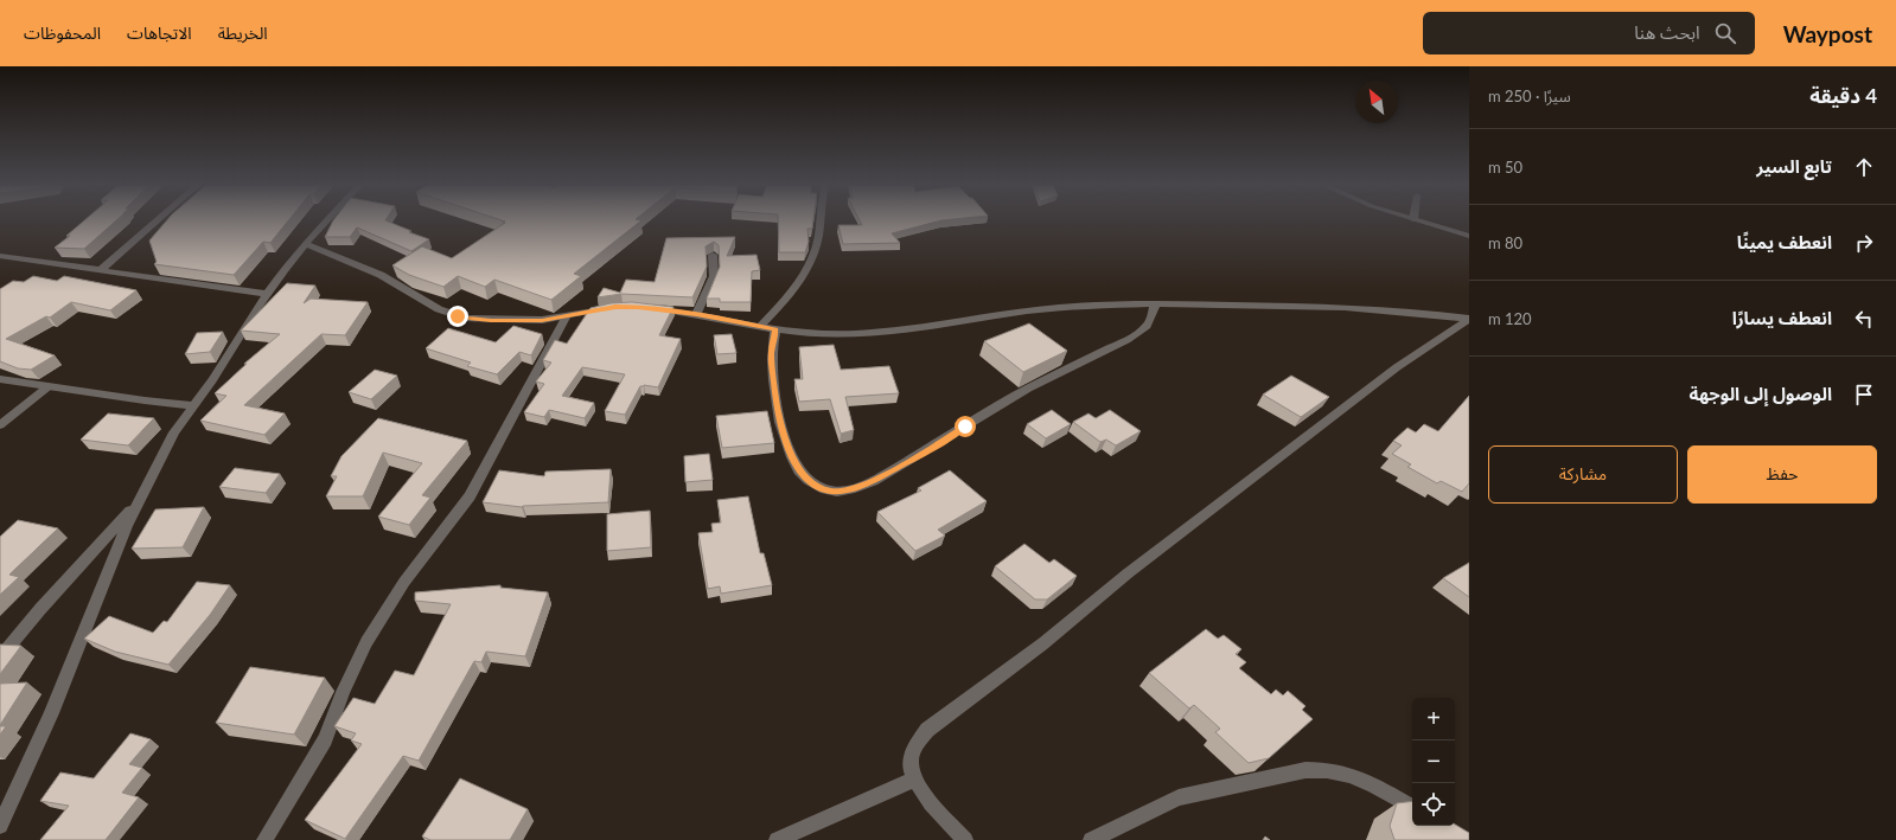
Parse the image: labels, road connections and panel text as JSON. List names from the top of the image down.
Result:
{
  "north": "top left",
  "page": {
    "header": "Waypost",
    "search": "ابحث هنا",
    "nav": ["الخريطة", "الاتجاهات", "المحفوظات"],
    "heading": ["4 دقيقة", "سيرًا · 250 m"],
    "list": [
      ["تابع السير", "50 m"],
      ["انعطف يمينًا", "80 m"],
      ["انعطف يسارًا", "120 m"],
      "الوصول إلى الوجهة"
    ],
    "buttons": ["حفظ", "مشاركة"],
    "map_buttons": ["+", "−"]
  }
}
